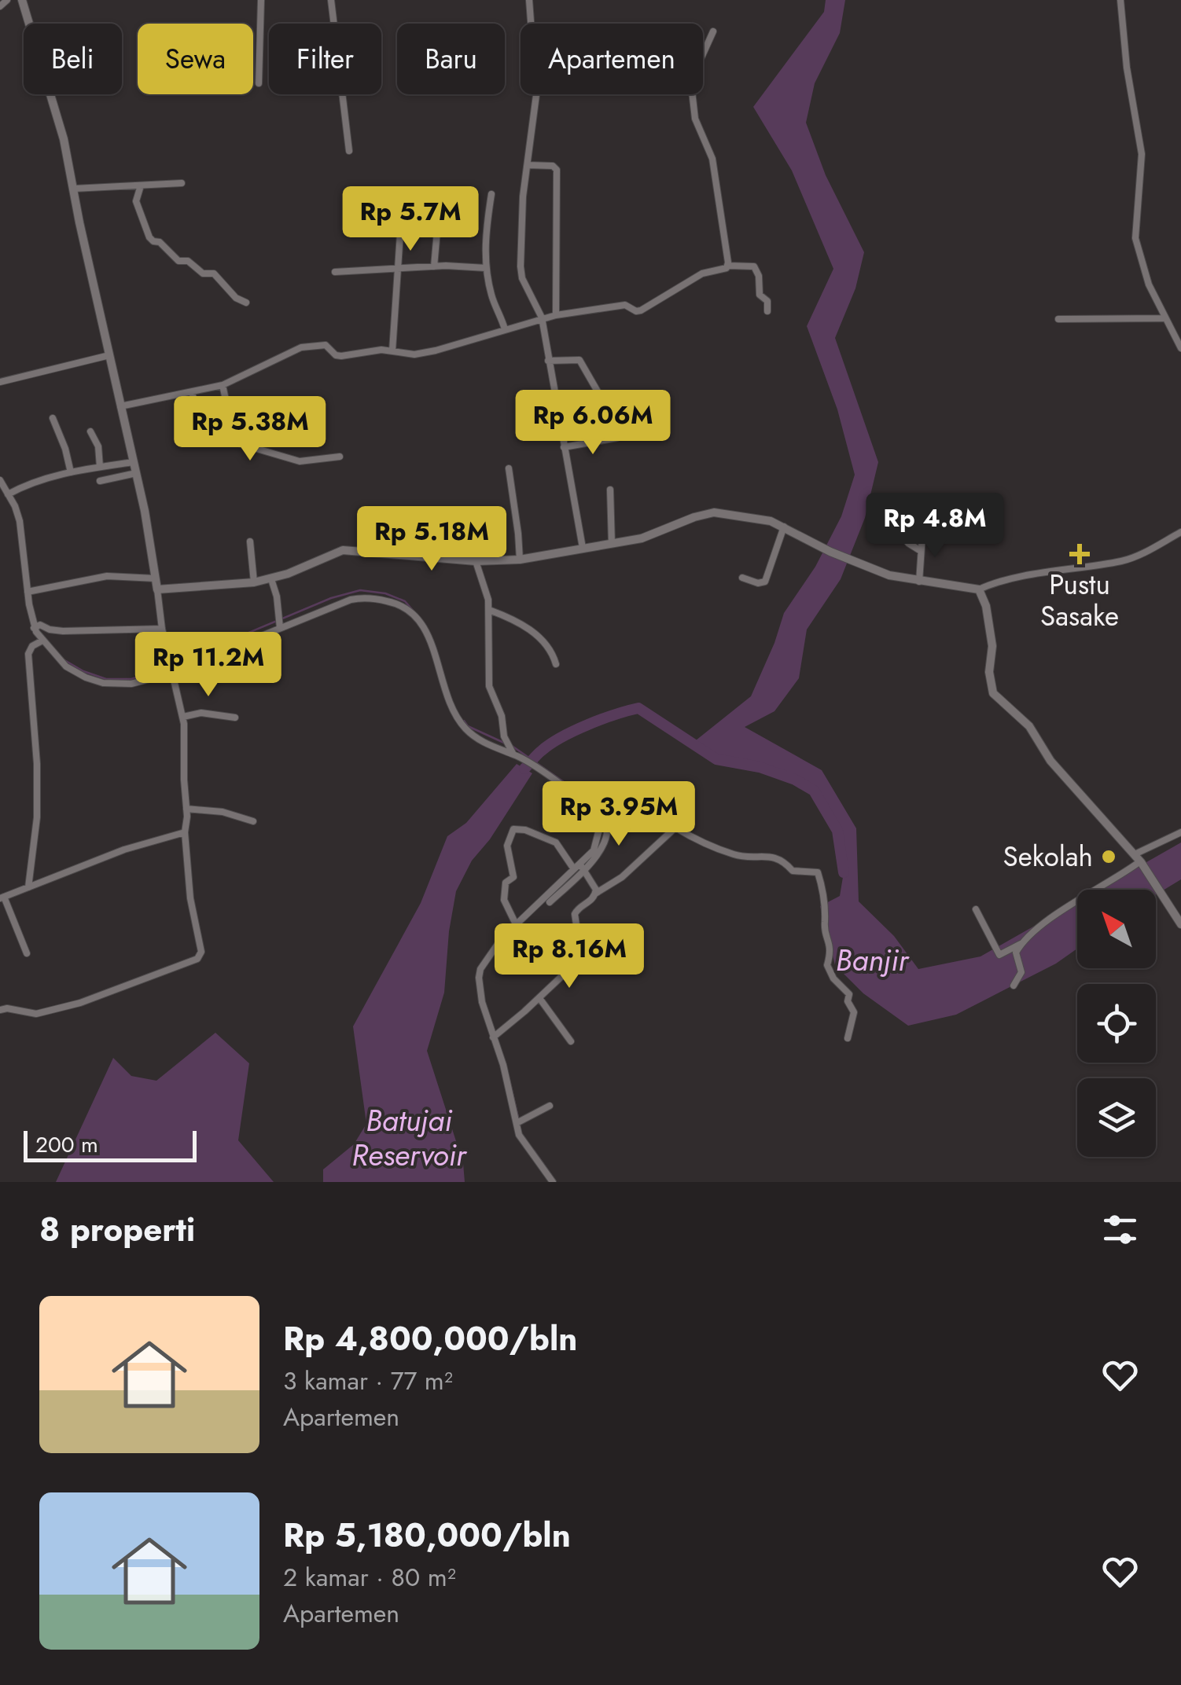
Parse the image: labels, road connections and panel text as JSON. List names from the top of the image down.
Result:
{
  "water": ["Banjir", "Batujai Reservoir"],
  "places": {
    "health": ["Pustu Sasake"],
    "other": ["Sekolah"]
  },
  "scale_bar": "200 m",
  "north": "top left",
  "page": {
    "chip": [
      "Beli",
      "Sewa",
      "Filter",
      "Baru",
      "Apartemen"
    ],
    "price": [
      "Rp 5.7M",
      "Rp 6.06M",
      "Rp 5.38M",
      "Rp 4.8M",
      "Rp 5.18M",
      "Rp 11.2M",
      "Rp 3.95M",
      "Rp 8.16M"
    ],
    "scale": "200 m",
    "heading": "8 properti",
    "list": [
      {
        "name": "Rp 4,800,000/bln",
        "note": "3 kamar · 77 m² · Apartemen"
      },
      {
        "name": "Rp 5,180,000/bln",
        "note": "2 kamar · 80 m² · Apartemen"
      }
    ]
  }
}
